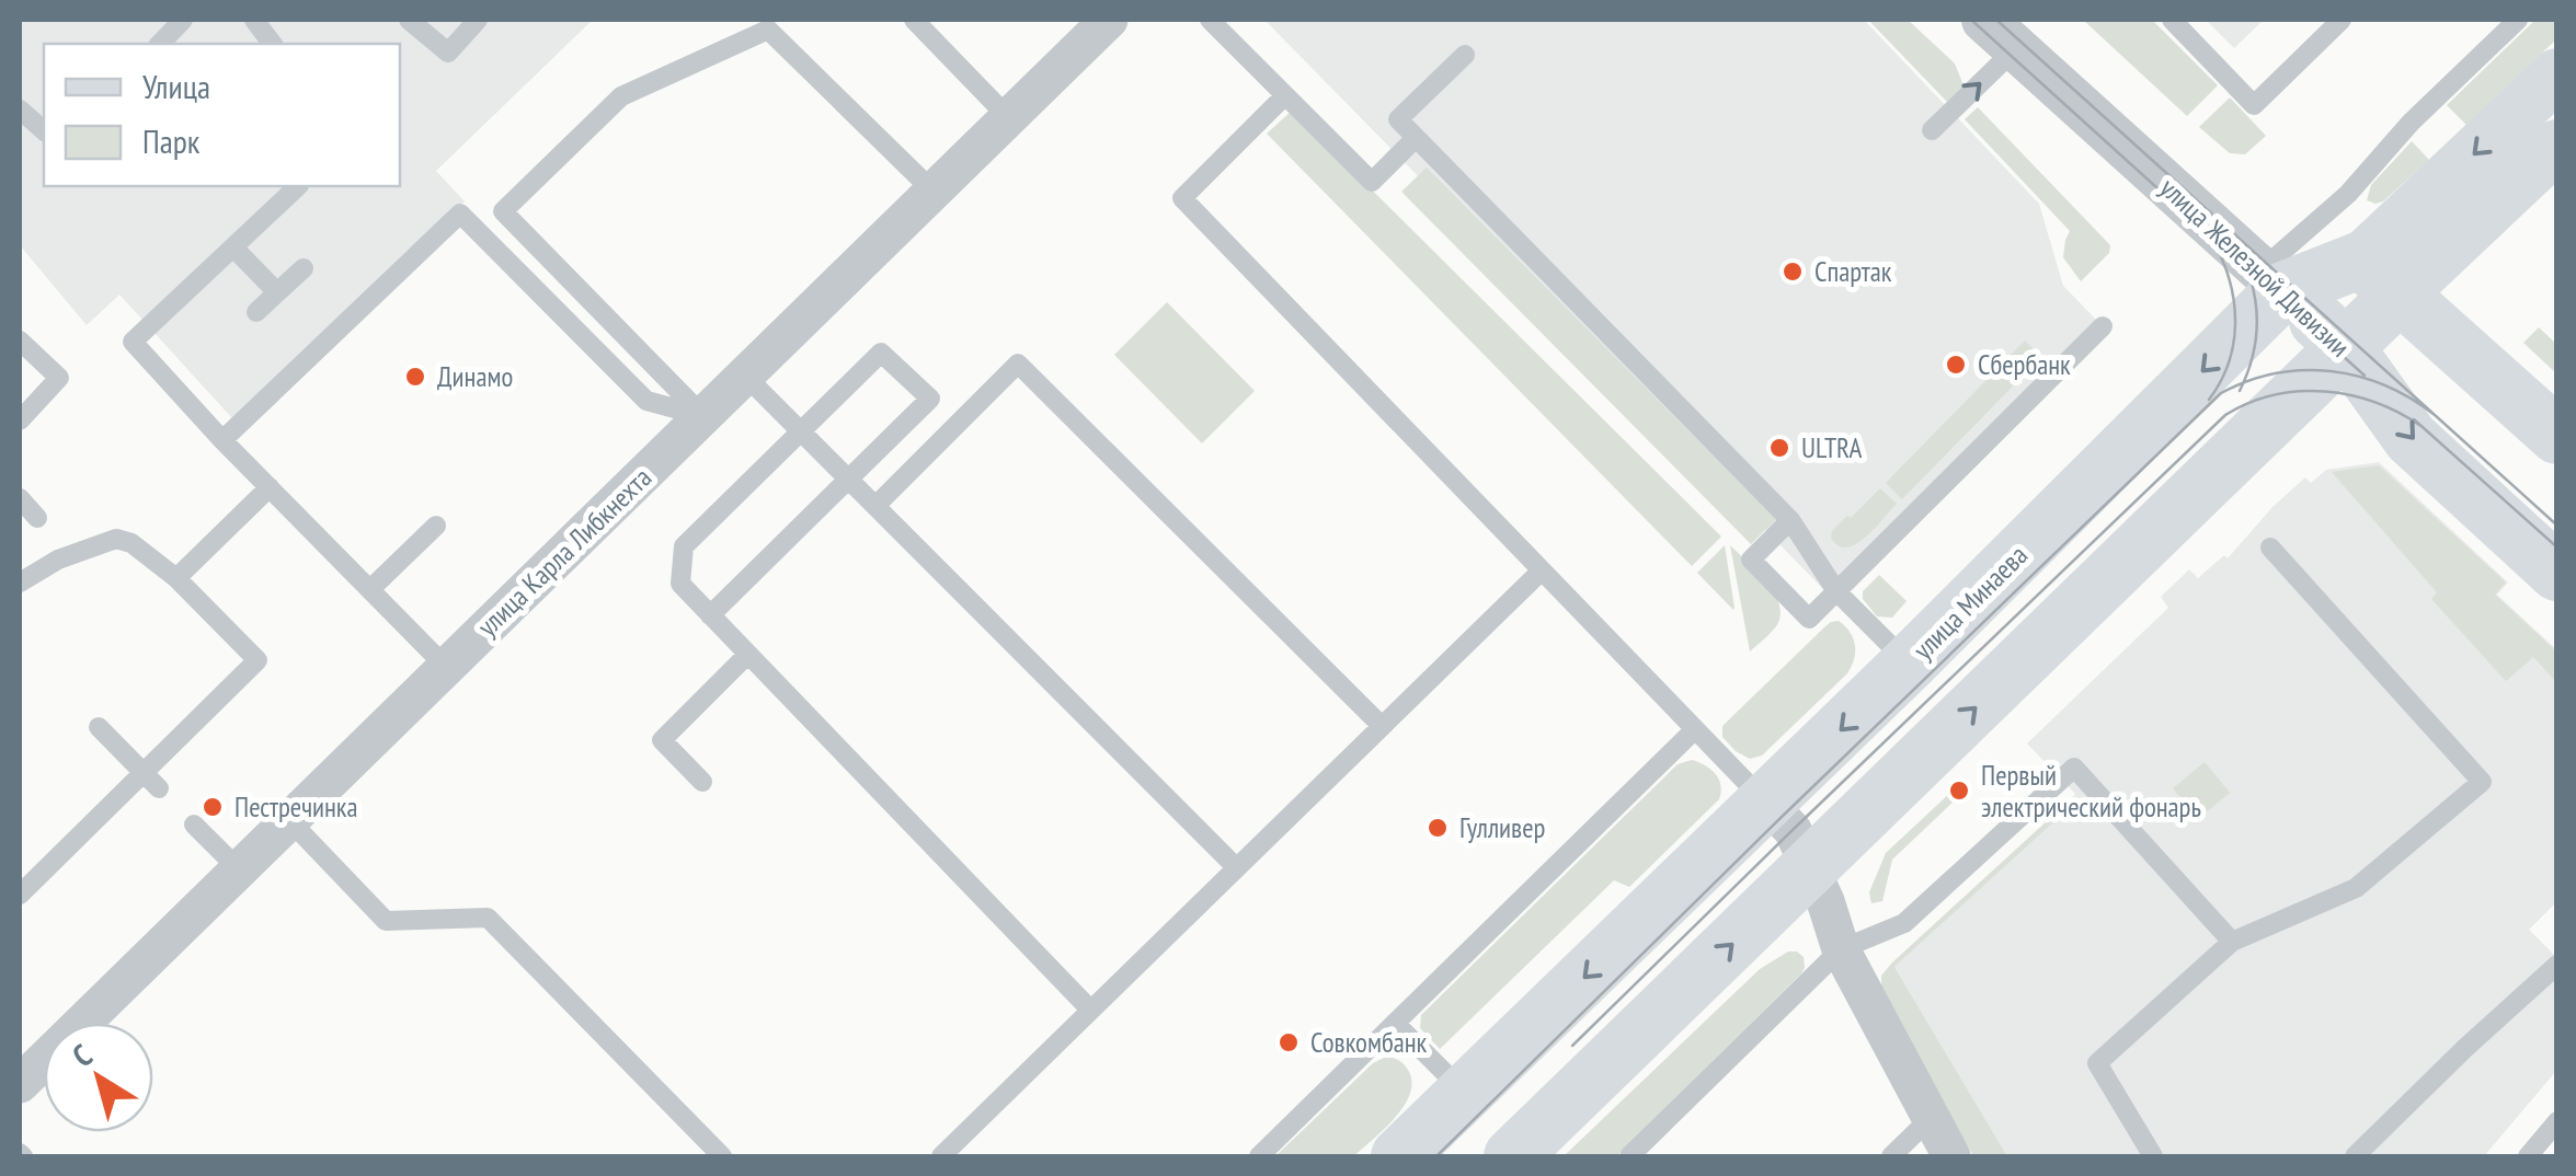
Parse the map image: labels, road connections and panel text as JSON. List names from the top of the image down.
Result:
{
  "streets": {
    "main road": ["улица Железной Дивизии", "улица Минаева"],
    "street": ["улица Карла Либкнехта"]
  },
  "crossings": [
    ["улица Железной Дивизии", "улица Минаева"]
  ],
  "one_way": ["улица Железной Дивизии"],
  "places": [
    "Спартак",
    "Сбербанк",
    "Динамо",
    "ULTRA",
    "Первый электрический фонарь",
    "Пестречинка",
    "Гулливер",
    "Совкомбанк"
  ],
  "legend": ["Улица", "Парк"],
  "north": "top left"
}
